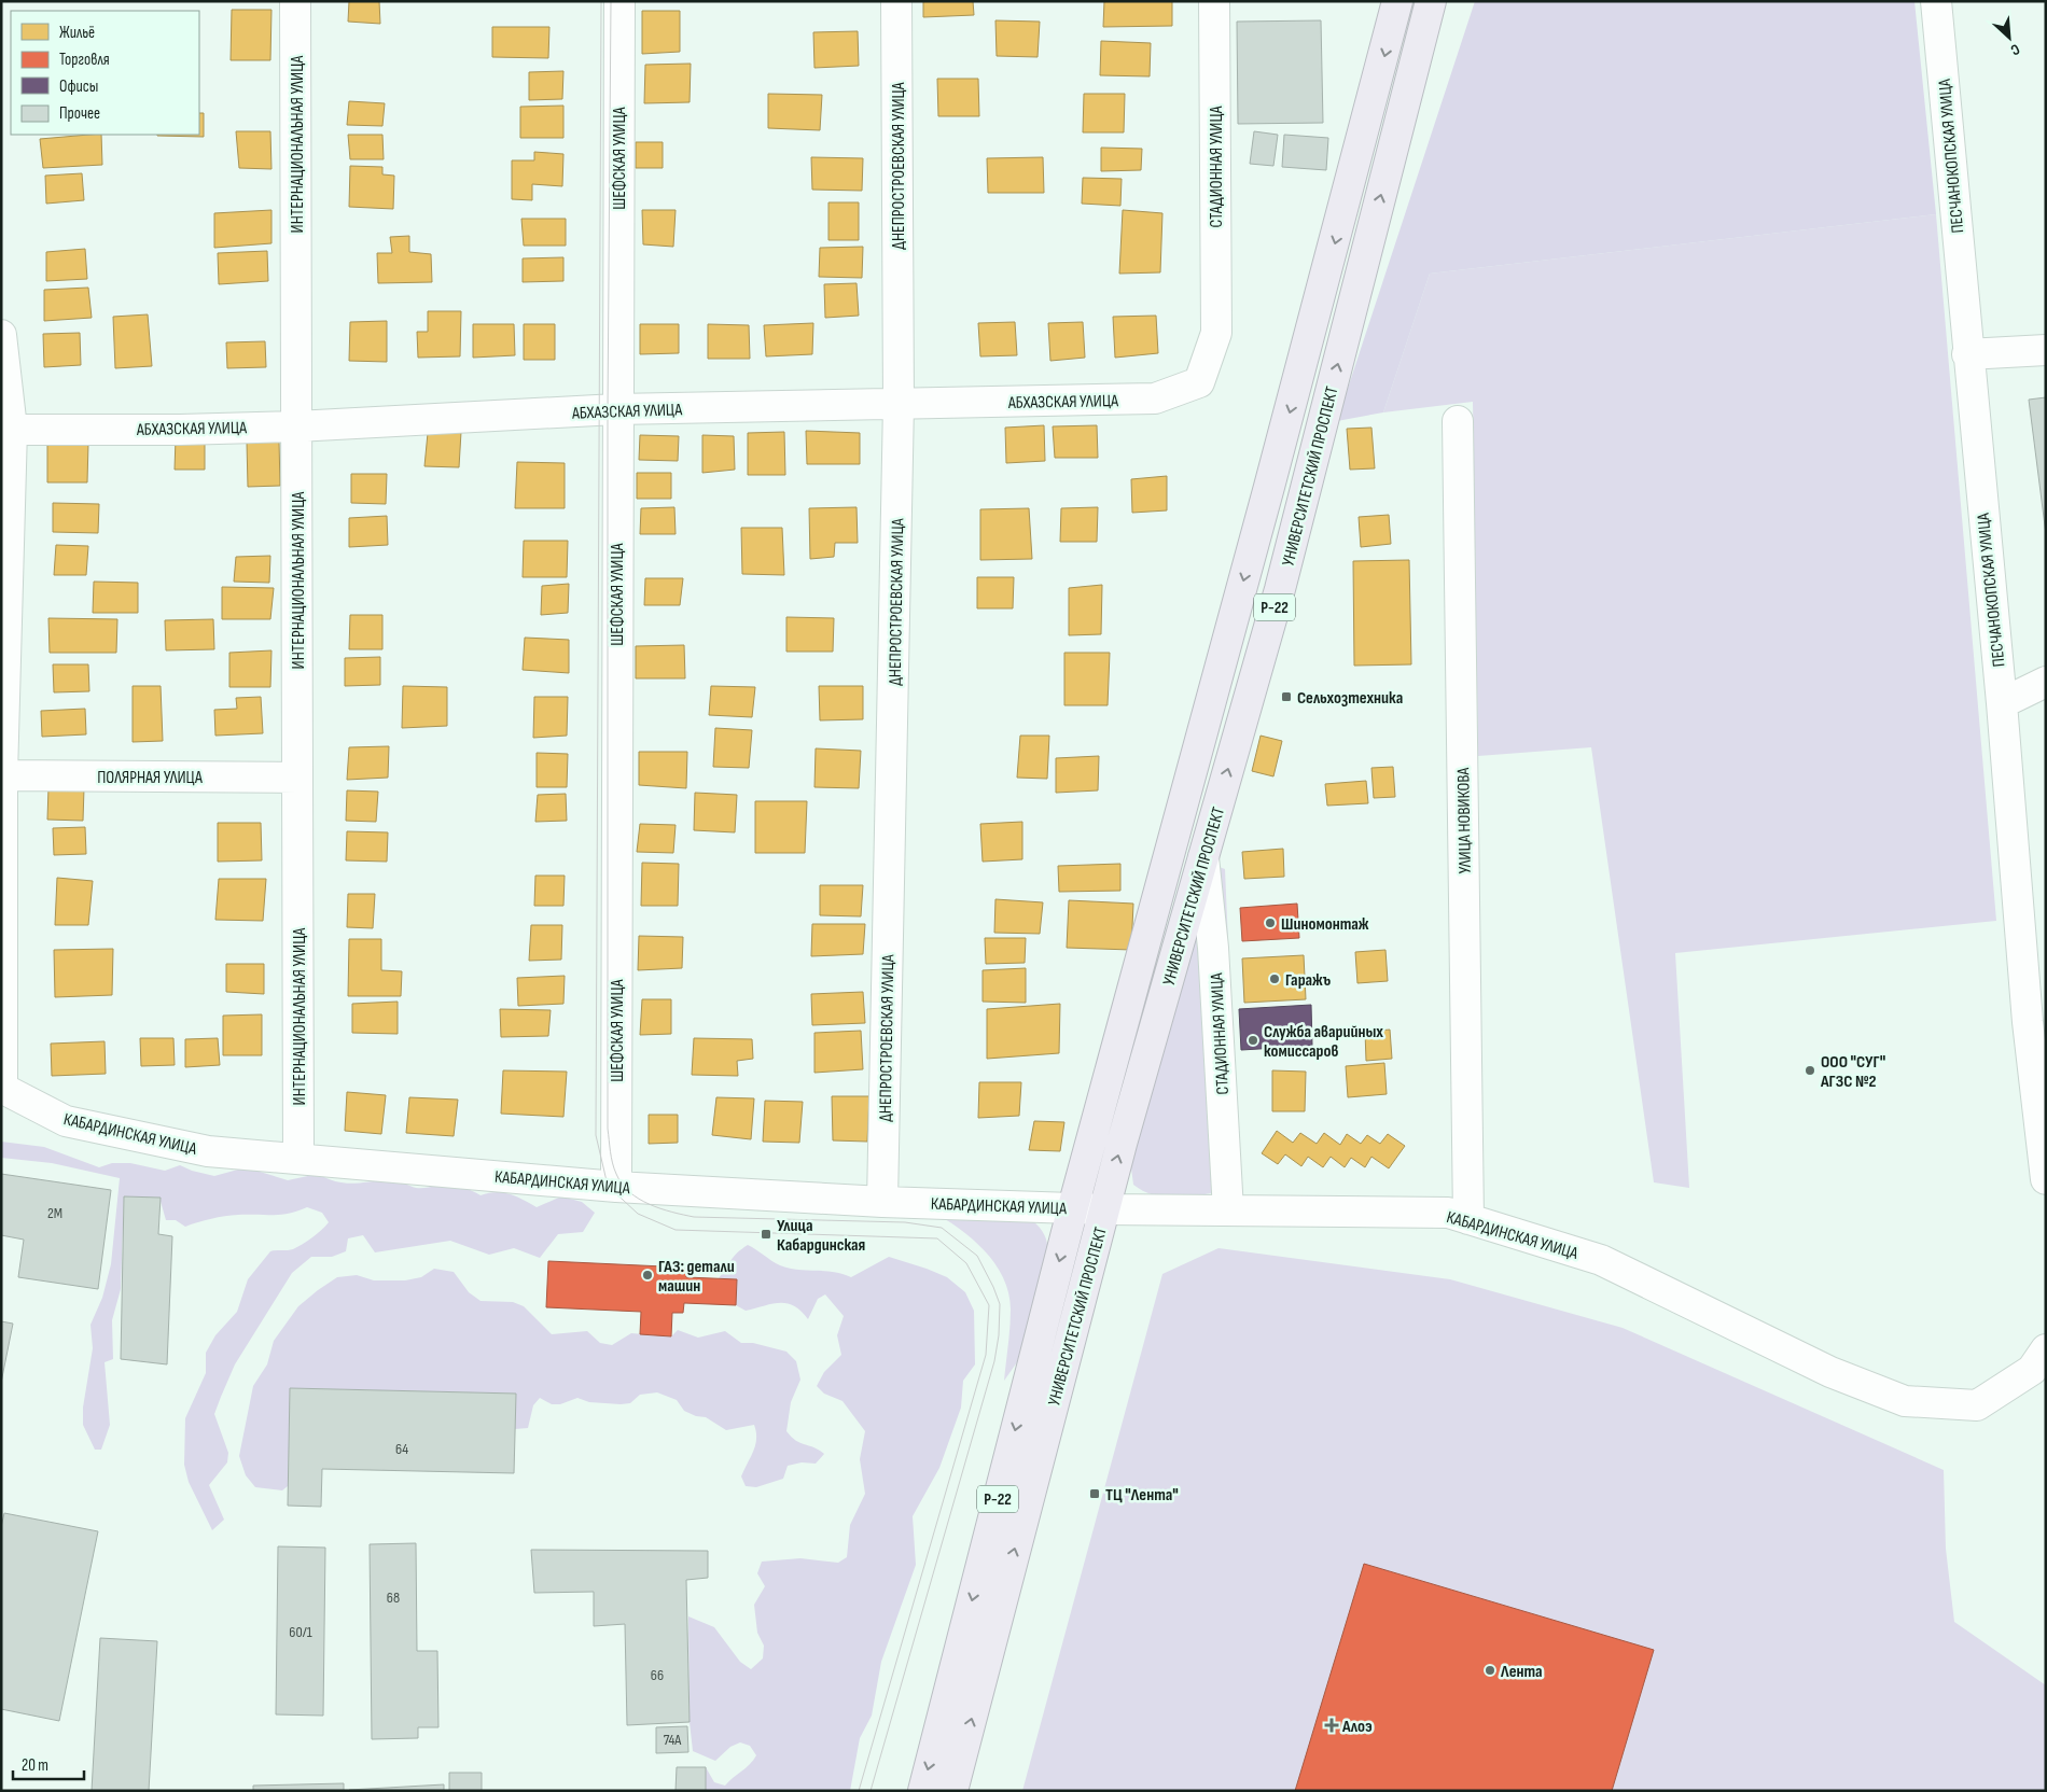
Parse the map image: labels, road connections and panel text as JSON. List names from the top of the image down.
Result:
{
  "streets": {
    "highway": ["УНИВЕРСИТЕТСКИЙ ПРОСПЕКТ", "Р-22"],
    "street": [
      "ИНТЕРНАЦИОНАЛЬНАЯ УЛИЦА",
      "ПЕСЧАНОКОПСКАЯ УЛИЦА",
      "ШЕФСКАЯ УЛИЦА",
      "ДНЕПРОСТРОЕВСКАЯ УЛИЦА",
      "СТАДИОННАЯ УЛИЦА",
      "АБХАЗСКАЯ УЛИЦА",
      "ПОЛЯРНАЯ УЛИЦА",
      "УЛИЦА НОВИКОВА",
      "КАБАРДИНСКАЯ УЛИЦА"
    ]
  },
  "crossings": [
    ["ИНТЕРНАЦИОНАЛЬНАЯ УЛИЦА", "АБХАЗСКАЯ УЛИЦА"],
    ["ИНТЕРНАЦИОНАЛЬНАЯ УЛИЦА", "ПОЛЯРНАЯ УЛИЦА"],
    ["ИНТЕРНАЦИОНАЛЬНАЯ УЛИЦА", "КАБАРДИНСКАЯ УЛИЦА"],
    ["ШЕФСКАЯ УЛИЦА", "АБХАЗСКАЯ УЛИЦА"],
    ["ШЕФСКАЯ УЛИЦА", "КАБАРДИНСКАЯ УЛИЦА"],
    ["ДНЕПРОСТРОЕВСКАЯ УЛИЦА", "АБХАЗСКАЯ УЛИЦА"],
    ["ДНЕПРОСТРОЕВСКАЯ УЛИЦА", "КАБАРДИНСКАЯ УЛИЦА"],
    ["СТАДИОННАЯ УЛИЦА", "АБХАЗСКАЯ УЛИЦА"],
    ["СТАДИОННАЯ УЛИЦА", "УНИВЕРСИТЕТСКИЙ ПРОСПЕКТ"],
    ["СТАДИОННАЯ УЛИЦА", "КАБАРДИНСКАЯ УЛИЦА"],
    ["УНИВЕРСИТЕТСКИЙ ПРОСПЕКТ", "КАБАРДИНСКАЯ УЛИЦА"],
    ["УЛИЦА НОВИКОВА", "КАБАРДИНСКАЯ УЛИЦА"]
  ],
  "places": {
    "transit": ["Сельхозтехника", "Улица Кабардинская", "ТЦ \"Лента\""],
    "other": [
      "Шиномонтаж",
      "Гаражъ",
      "Служба аварийных комиссаров",
      "ООО \"СУГ\" АГЗС №2",
      "ГАЗ: детали машин",
      "Лента"
    ],
    "health": ["Алоэ"]
  },
  "house_numbers": [
    "2М",
    "64",
    "68",
    "60/1",
    "66",
    "74А"
  ],
  "legend": [
    "Жильё",
    "Торговля",
    "Офисы",
    "Прочее"
  ],
  "scale_bar": "20 m",
  "north": "bottom right"
}
